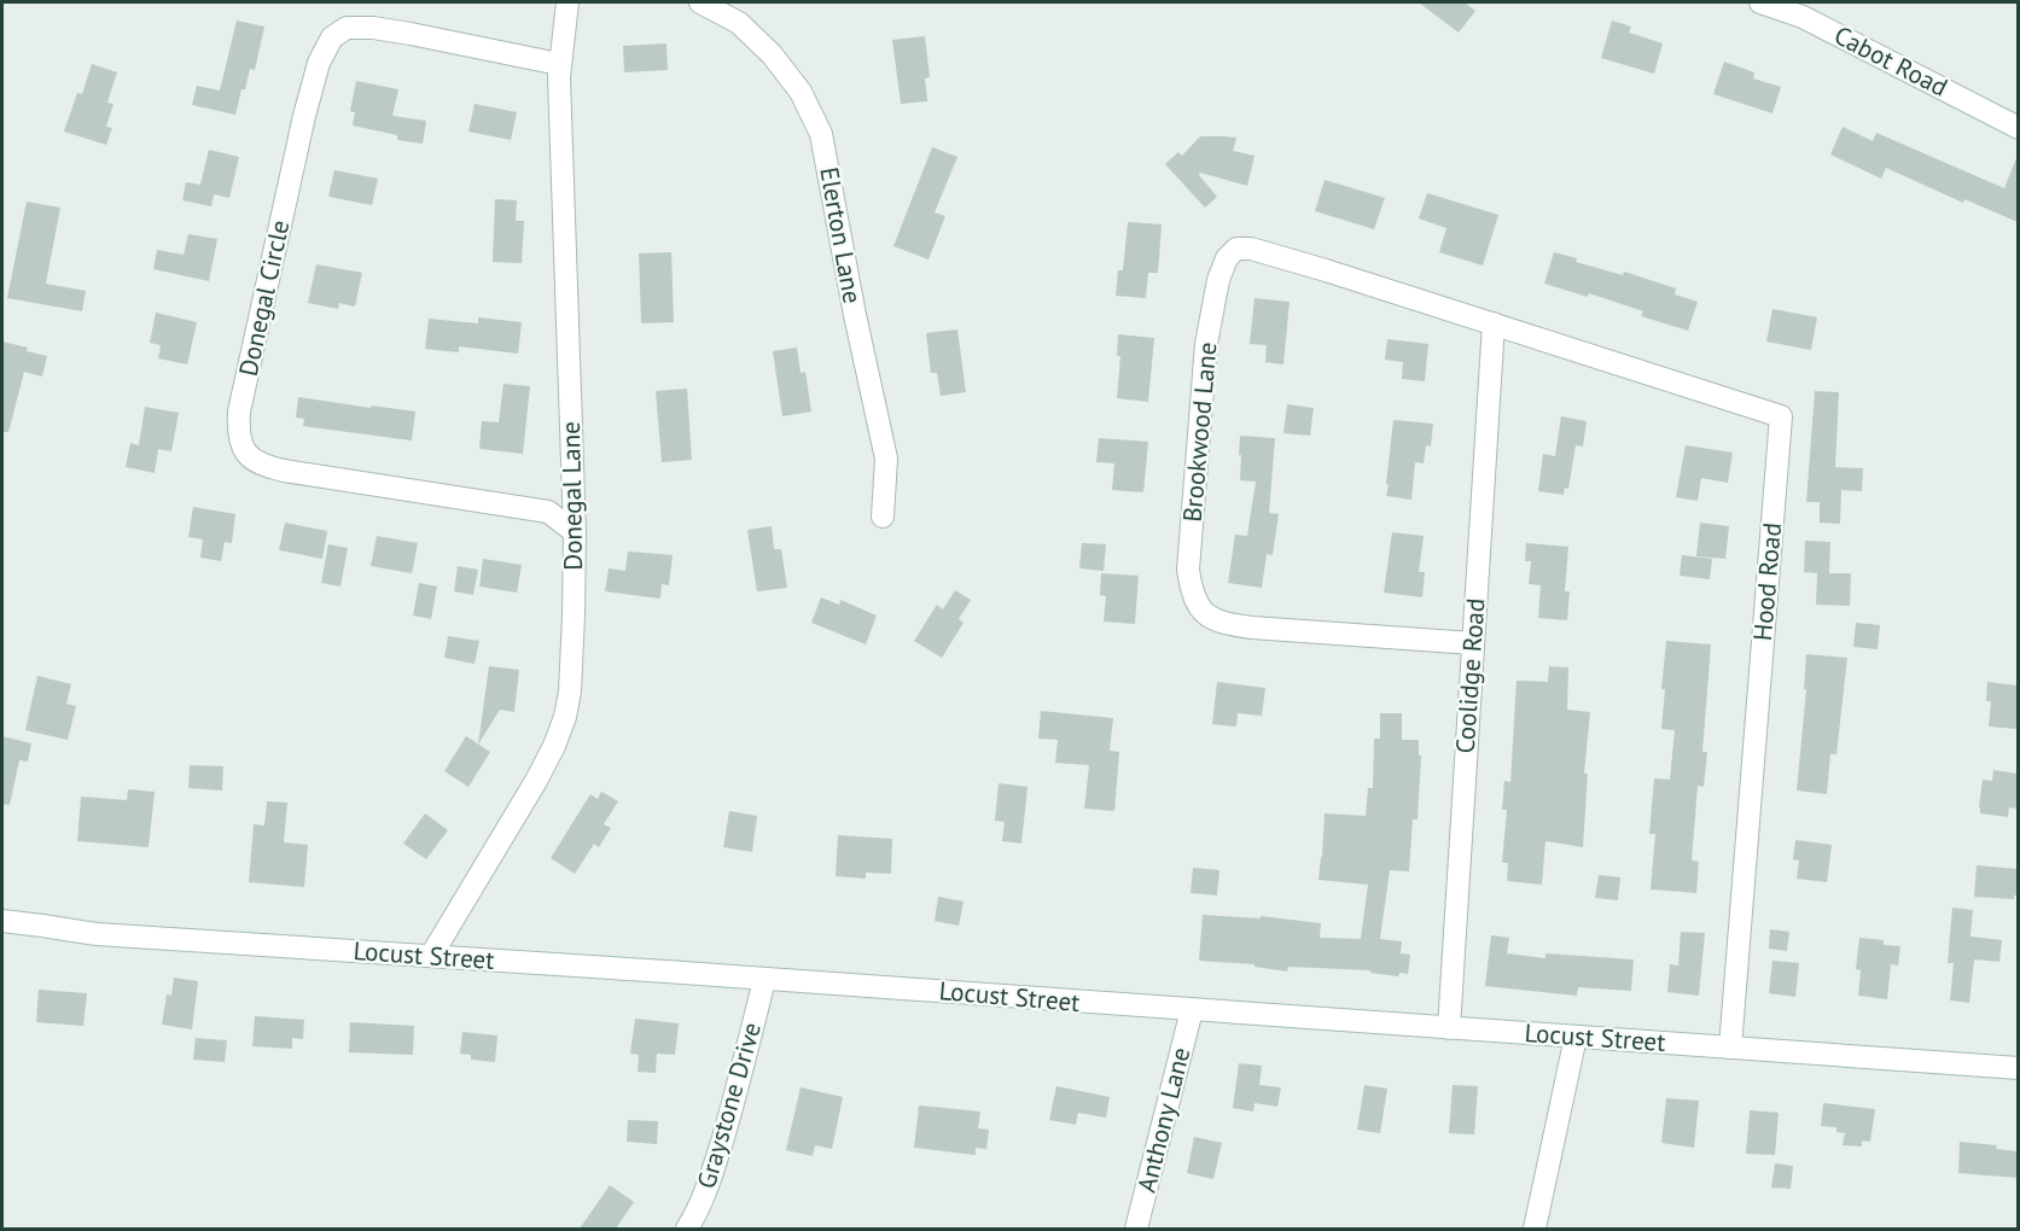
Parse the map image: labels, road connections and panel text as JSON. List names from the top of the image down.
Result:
{
  "streets": {
    "street": [
      "Cabot Road",
      "Elerton Lane",
      "Donegal Circle",
      "Brookwood Lane",
      "Donegal Lane",
      "Hood Road",
      "Coolidge Road",
      "Locust Street",
      "Graystone Drive",
      "Anthony Lane"
    ]
  },
  "crossings": [
    ["Donegal Circle", "Donegal Lane"],
    ["Brookwood Lane", "Hood Road"],
    ["Brookwood Lane", "Coolidge Road"],
    ["Donegal Lane", "Locust Street"],
    ["Hood Road", "Coolidge Road"],
    ["Hood Road", "Locust Street"],
    ["Coolidge Road", "Locust Street"],
    ["Locust Street", "Graystone Drive"],
    ["Locust Street", "Anthony Lane"]
  ]
}
